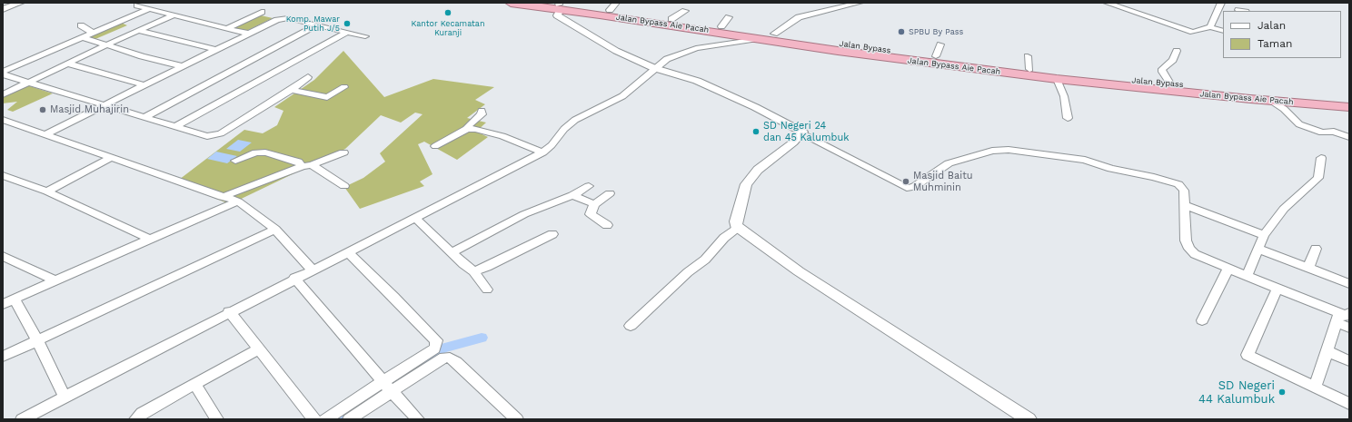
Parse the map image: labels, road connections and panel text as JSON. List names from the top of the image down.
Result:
{
  "streets": {
    "highway": ["Jalan Bypass Aie Pacah", "Jalan Bypass"]
  },
  "crossings": [
    ["Jalan Bypass Aie Pacah", "Jalan Bypass"]
  ],
  "places": [
    "Kantor Kecamatan Kuranji",
    "Komp. Mawar Putih J/5",
    "SPBU By Pass",
    "Masjid Muhajirin",
    "SD Negeri 24 dan 45 Kalumbuk",
    "Masjid Baitu Muhminin",
    "SD Negeri 44 Kalumbuk"
  ],
  "legend": ["Jalan", "Taman"]
}
